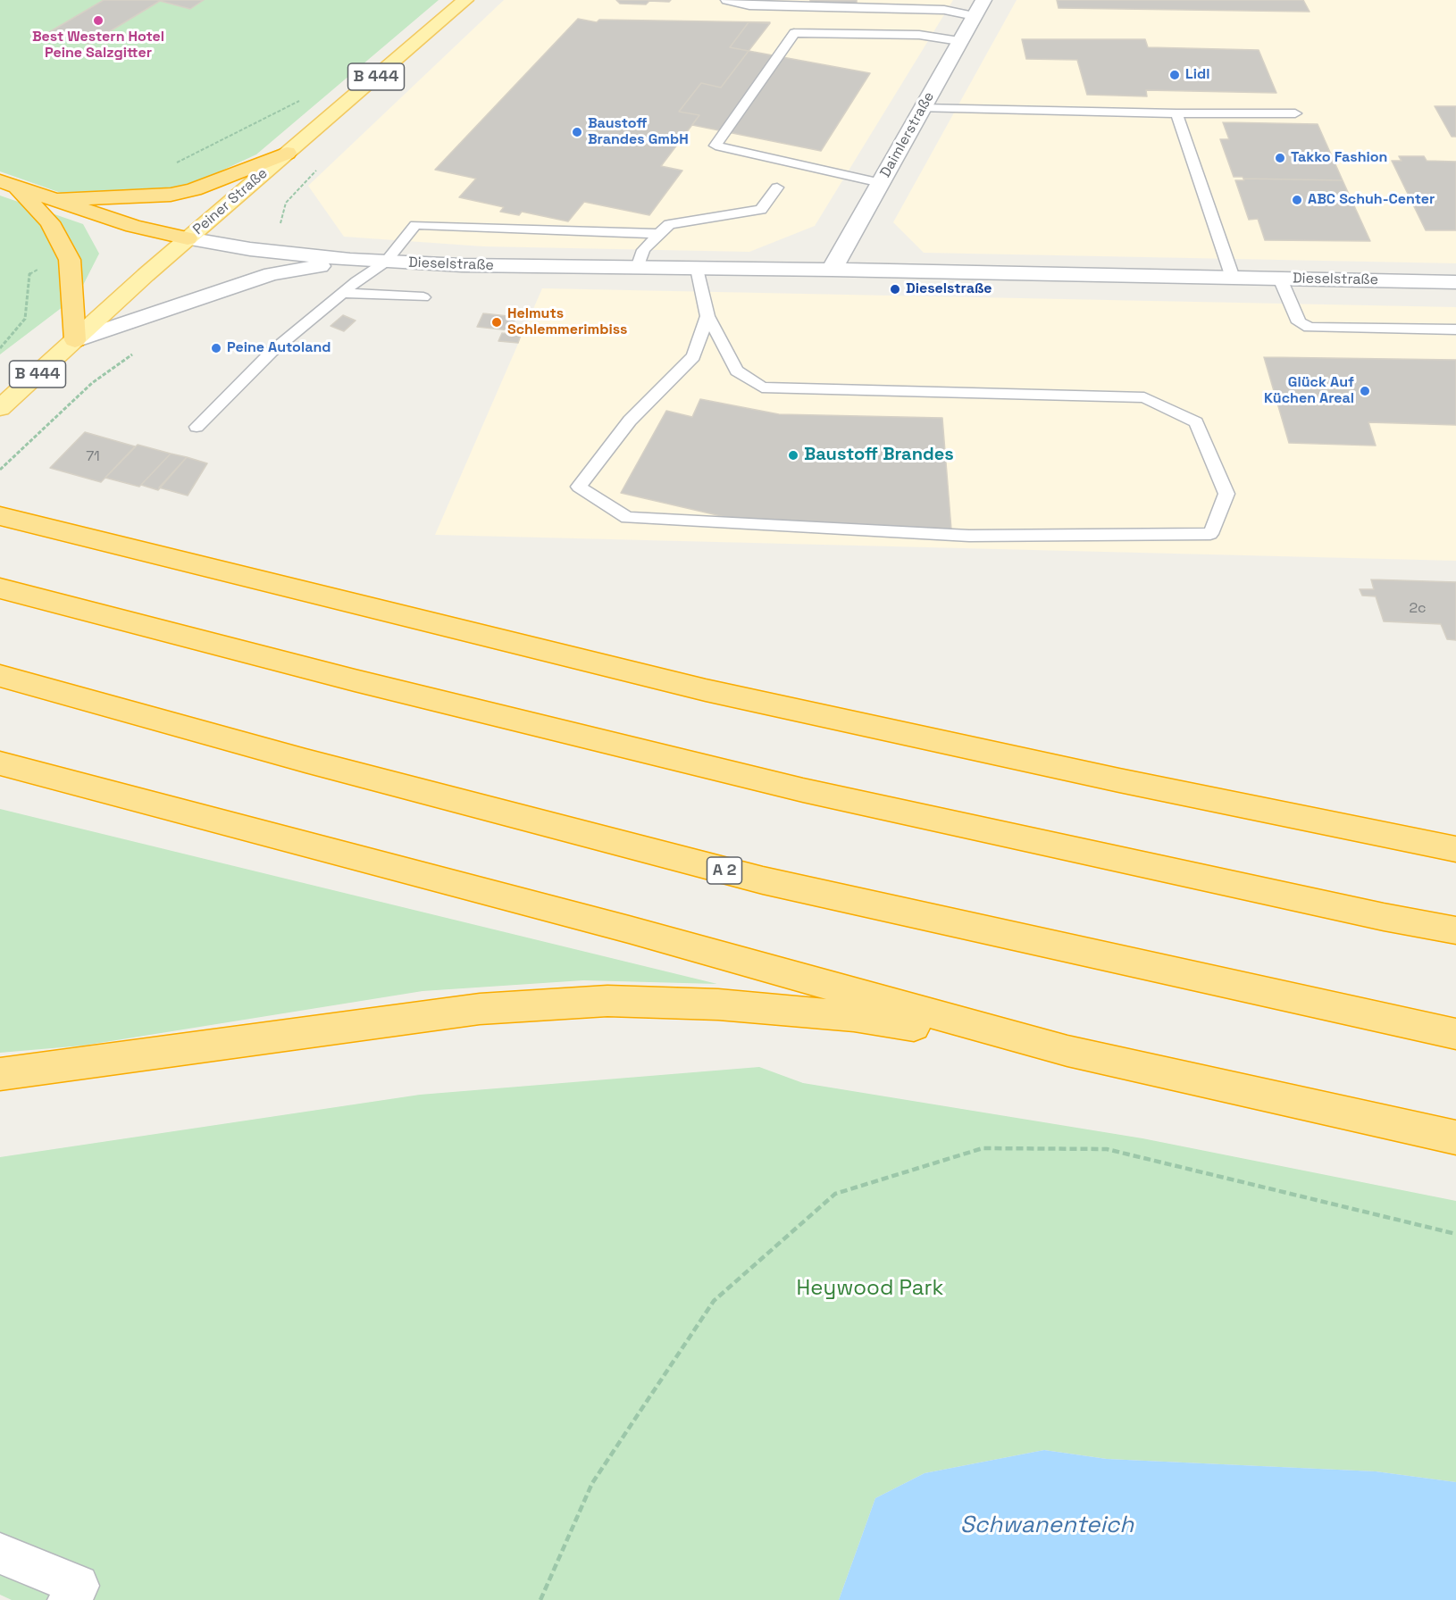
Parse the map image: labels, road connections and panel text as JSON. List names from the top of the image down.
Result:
{
  "streets": {
    "highway": ["A 2"],
    "main road": ["B 444", "Peiner Straße"],
    "street": ["Daimlerstraße", "Dieselstraße"]
  },
  "crossings": [
    ["Daimlerstraße", "Dieselstraße"],
    ["Peiner Straße", "Dieselstraße"]
  ],
  "water": ["Schwanenteich"],
  "parks": ["Heywood Park"],
  "places": [
    "Best Western Hotel Peine Salzgitter",
    "Lidl",
    "Baustoff Brandes GmbH",
    "Takko Fashion",
    "ABC Schuh-Center",
    "Dieselstraße",
    "Helmuts Schlemmerimbiss",
    "Peine Autoland",
    "Glück Auf Küchen Areal",
    "Baustoff Brandes"
  ],
  "house_numbers": ["71", "2c"]
}
